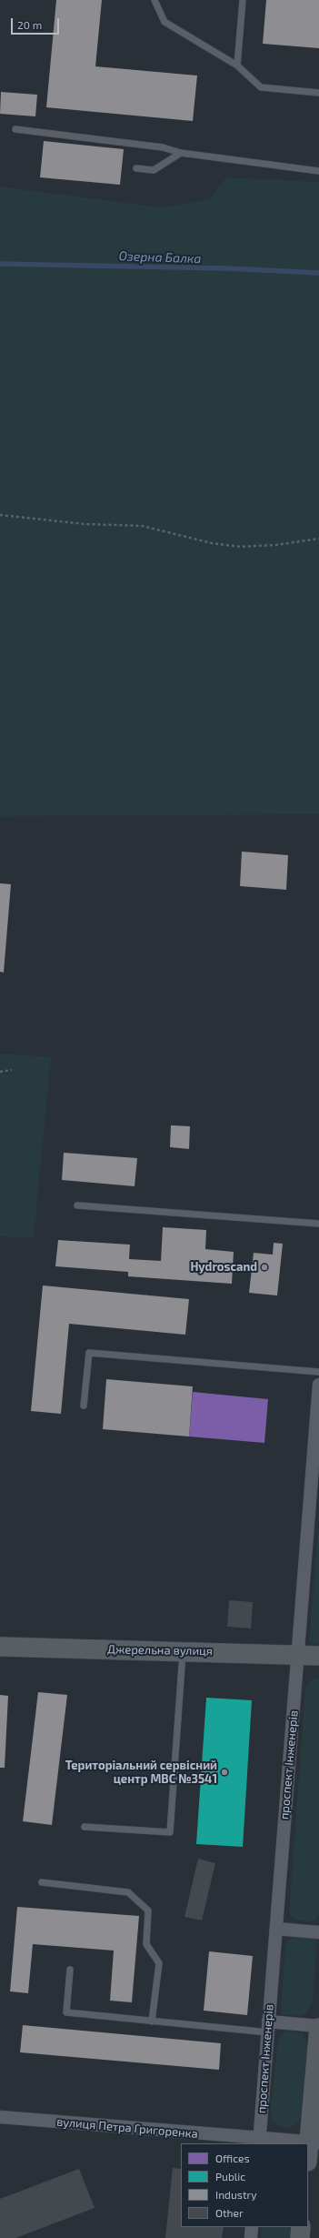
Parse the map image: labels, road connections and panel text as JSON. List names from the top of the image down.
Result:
{
  "streets": {
    "street": ["Джерельна вулиця", "проспект Інженерів", "вулиця Петра Григоренка"]
  },
  "crossings": [
    ["Джерельна вулиця", "проспект Інженерів"],
    ["проспект Інженерів", "вулиця Петра Григоренка"]
  ],
  "water": ["Озерна Балка"],
  "places": ["Hydroscand", "Територіальний сервісний центр МВС №3541"],
  "legend": [
    "Offices",
    "Public",
    "Industry",
    "Other"
  ],
  "scale_bar": "20 m"
}
